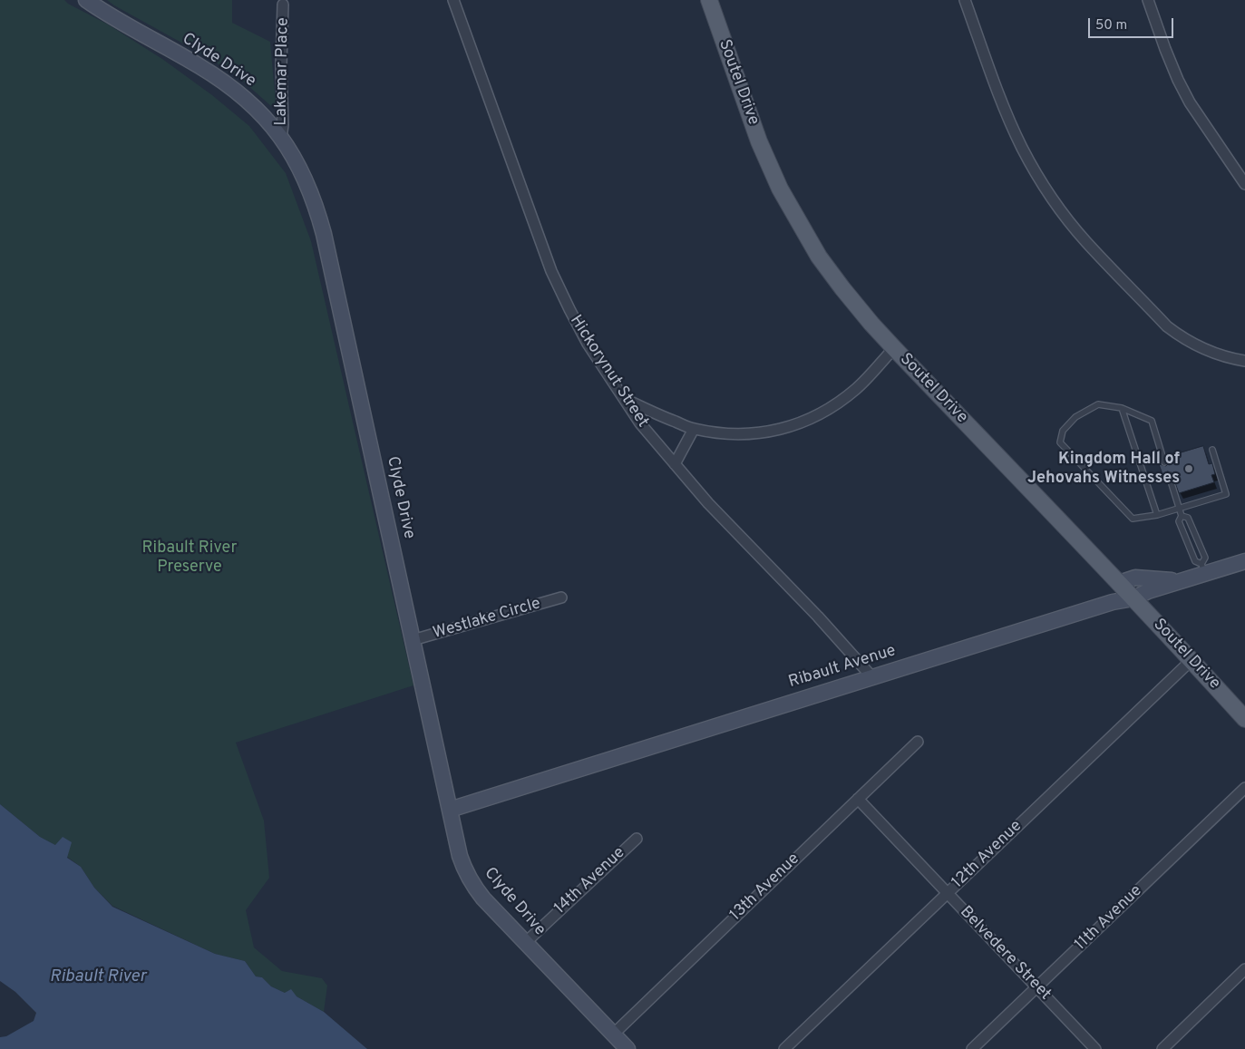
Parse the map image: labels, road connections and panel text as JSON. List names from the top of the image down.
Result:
{
  "streets": {
    "main road": ["Soutel Drive"],
    "street": [
      "Clyde Drive",
      "Lakemar Place",
      "Hickorynut Street",
      "Westlake Circle",
      "Ribault Avenue",
      "12th Avenue",
      "14th Avenue",
      "13th Avenue",
      "11th Avenue",
      "Belvedere Street"
    ]
  },
  "crossings": [
    ["Clyde Drive", "Lakemar Place"],
    ["Clyde Drive", "Westlake Circle"],
    ["Clyde Drive", "Ribault Avenue"],
    ["Clyde Drive", "14th Avenue"],
    ["Clyde Drive", "13th Avenue"],
    ["Soutel Drive", "Ribault Avenue"],
    ["Soutel Drive", "12th Avenue"],
    ["Hickorynut Street", "Ribault Avenue"],
    ["12th Avenue", "Belvedere Street"],
    ["13th Avenue", "Belvedere Street"],
    ["11th Avenue", "Belvedere Street"]
  ],
  "water": ["Ribault River"],
  "parks": ["Ribault River Preserve"],
  "places": ["Kingdom Hall of Jehovahs Witnesses"],
  "scale_bar": "50 m"
}
